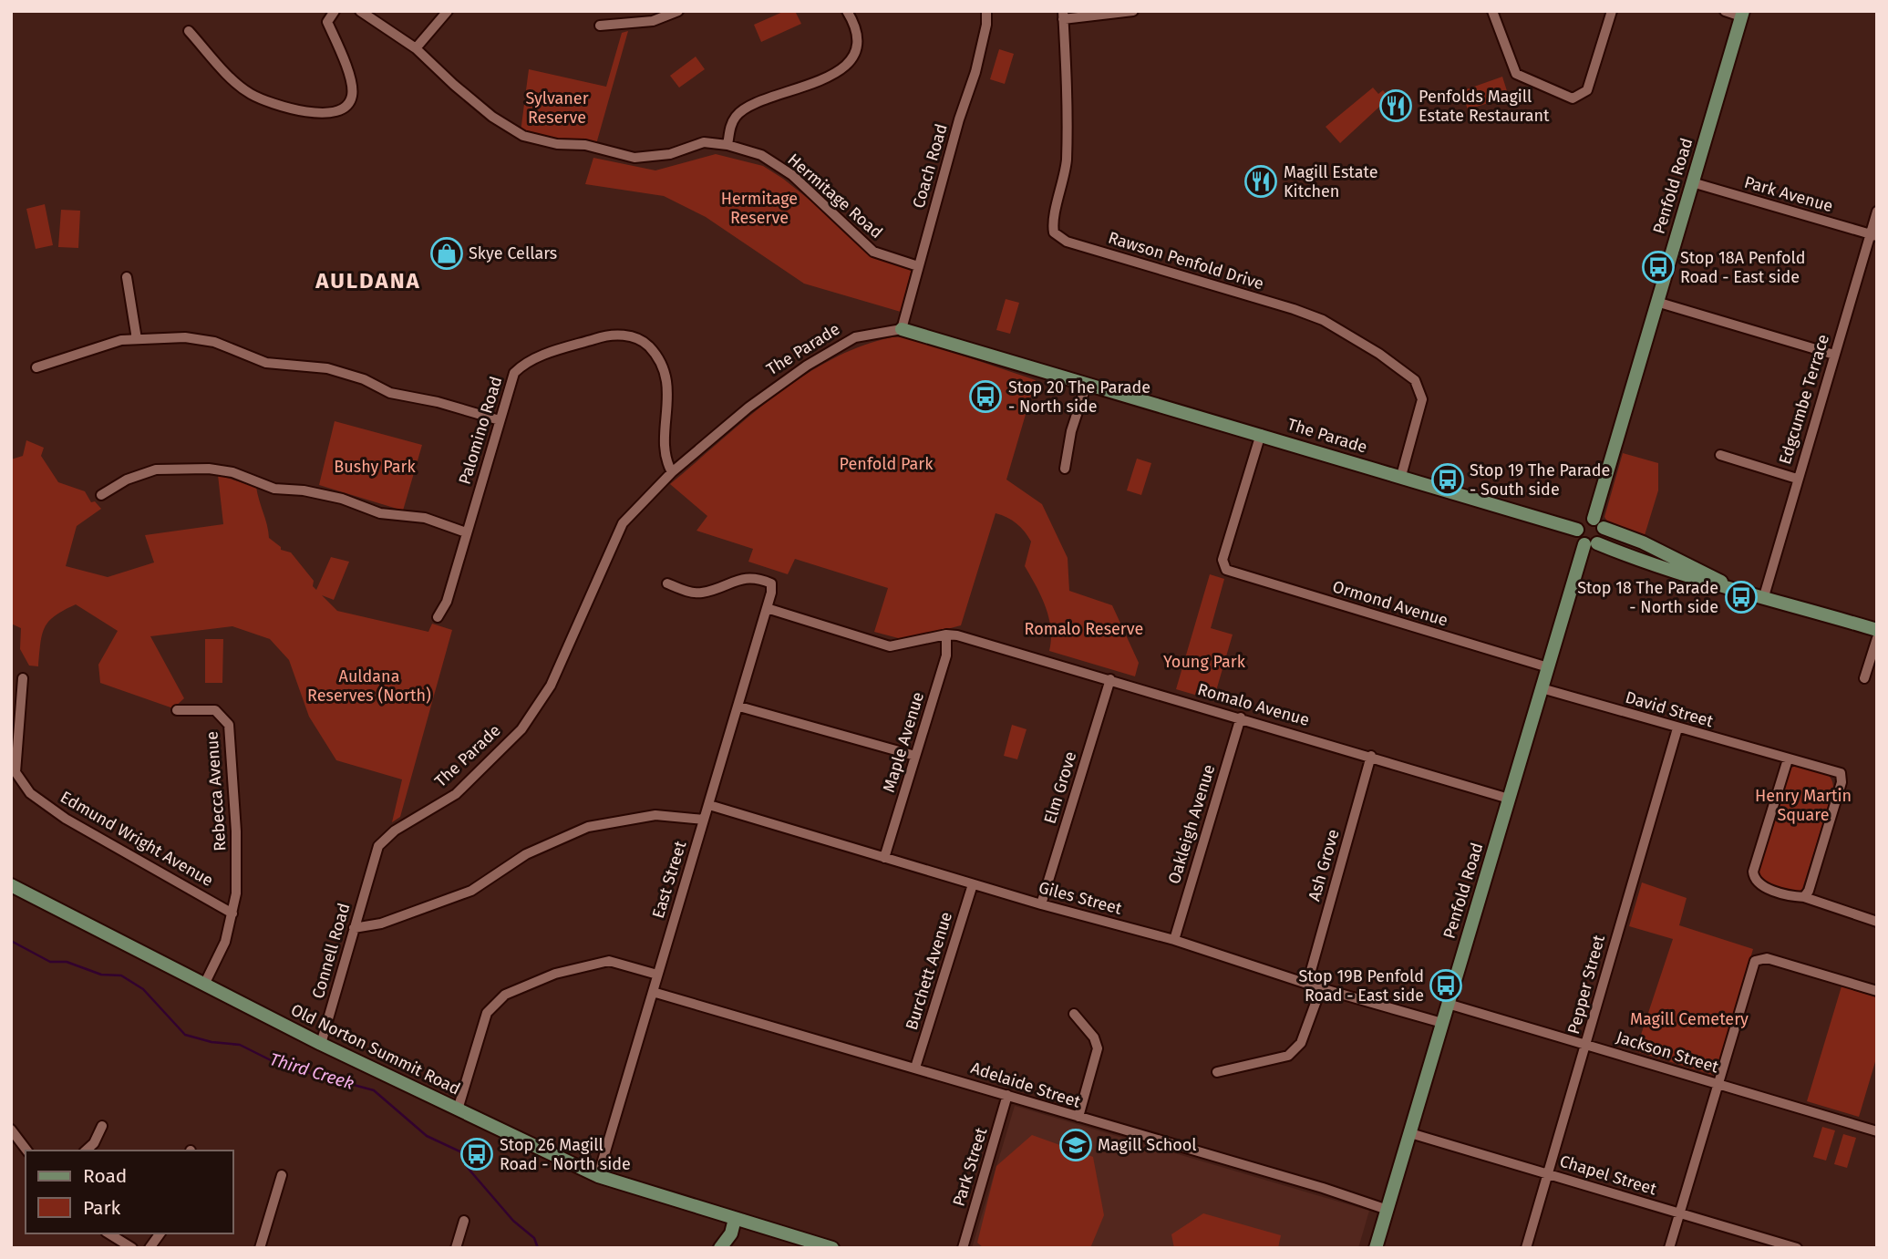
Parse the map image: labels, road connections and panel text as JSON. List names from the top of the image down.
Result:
{
  "streets": {
    "main road": ["Penfold Road", "The Parade", "Old Norton Summit Road"],
    "street": [
      "Coach Road",
      "Park Avenue",
      "Hermitage Road",
      "Rawson Penfold Drive",
      "Edgcumbe Terrace",
      "Palomino Road",
      "Ormond Avenue",
      "Romalo Avenue",
      "David Street",
      "Maple Avenue",
      "Elm Grove",
      "Rebecca Avenue",
      "Oakleigh Avenue",
      "Edmund Wright Avenue",
      "Ash Grove",
      "East Street",
      "Giles Street",
      "Connell Road",
      "Burchett Avenue",
      "Pepper Street",
      "Jackson Street",
      "Adelaide Street",
      "Park Street",
      "Chapel Street"
    ]
  },
  "crossings": [
    ["Coach Road", "Hermitage Road"],
    ["Coach Road", "The Parade"],
    ["Penfold Road", "Park Avenue"],
    ["Penfold Road", "The Parade"],
    ["Penfold Road", "Ormond Avenue"],
    ["Penfold Road", "Romalo Avenue"],
    ["Penfold Road", "David Street"],
    ["Penfold Road", "Giles Street"],
    ["Penfold Road", "Jackson Street"],
    ["Penfold Road", "Adelaide Street"],
    ["Penfold Road", "Chapel Street"],
    ["Park Avenue", "Edgcumbe Terrace"],
    ["Rawson Penfold Drive", "The Parade"],
    ["The Parade", "Palomino Road"],
    ["The Parade", "Ormond Avenue"],
    ["The Parade", "Connell Road"],
    ["Romalo Avenue", "Maple Avenue"],
    ["Romalo Avenue", "Elm Grove"],
    ["Romalo Avenue", "Oakleigh Avenue"],
    ["Romalo Avenue", "Ash Grove"],
    ["Romalo Avenue", "East Street"],
    ["David Street", "Pepper Street"],
    ["Maple Avenue", "Giles Street"],
    ["Elm Grove", "Giles Street"],
    ["Rebecca Avenue", "Edmund Wright Avenue"],
    ["Rebecca Avenue", "Old Norton Summit Road"],
    ["Oakleigh Avenue", "Giles Street"],
    ["Ash Grove", "Giles Street"],
    ["East Street", "Giles Street"],
    ["East Street", "Old Norton Summit Road"],
    ["East Street", "Adelaide Street"],
    ["Giles Street", "Burchett Avenue"],
    ["Connell Road", "Old Norton Summit Road"],
    ["Burchett Avenue", "Adelaide Street"],
    ["Pepper Street", "Jackson Street"],
    ["Pepper Street", "Chapel Street"],
    ["Adelaide Street", "Park Street"]
  ],
  "districts": ["AULDANA"],
  "water": ["Third Creek"],
  "parks": [
    "Sylvaner Reserve",
    "Hermitage Reserve",
    "Penfold Park",
    "Bushy Park",
    "Romalo Reserve",
    "Young Park",
    "Auldana Reserves (North)",
    "Henry Martin Square",
    "Magill Cemetery"
  ],
  "places": {
    "restaurant": ["Penfolds Magill Estate Restaurant", "Magill Estate Kitchen"],
    "shop": ["Skye Cellars"],
    "bus stop": [
      "Stop 18A Penfold Road - East side",
      "Stop 20 The Parade - North side",
      "Stop 19 The Parade - South side",
      "Stop 18 The Parade - North side",
      "Stop 19B Penfold Road - East side",
      "Stop 26 Magill Road - North side"
    ],
    "school or university": ["Magill School"]
  },
  "legend": ["Road", "Park"]
}
